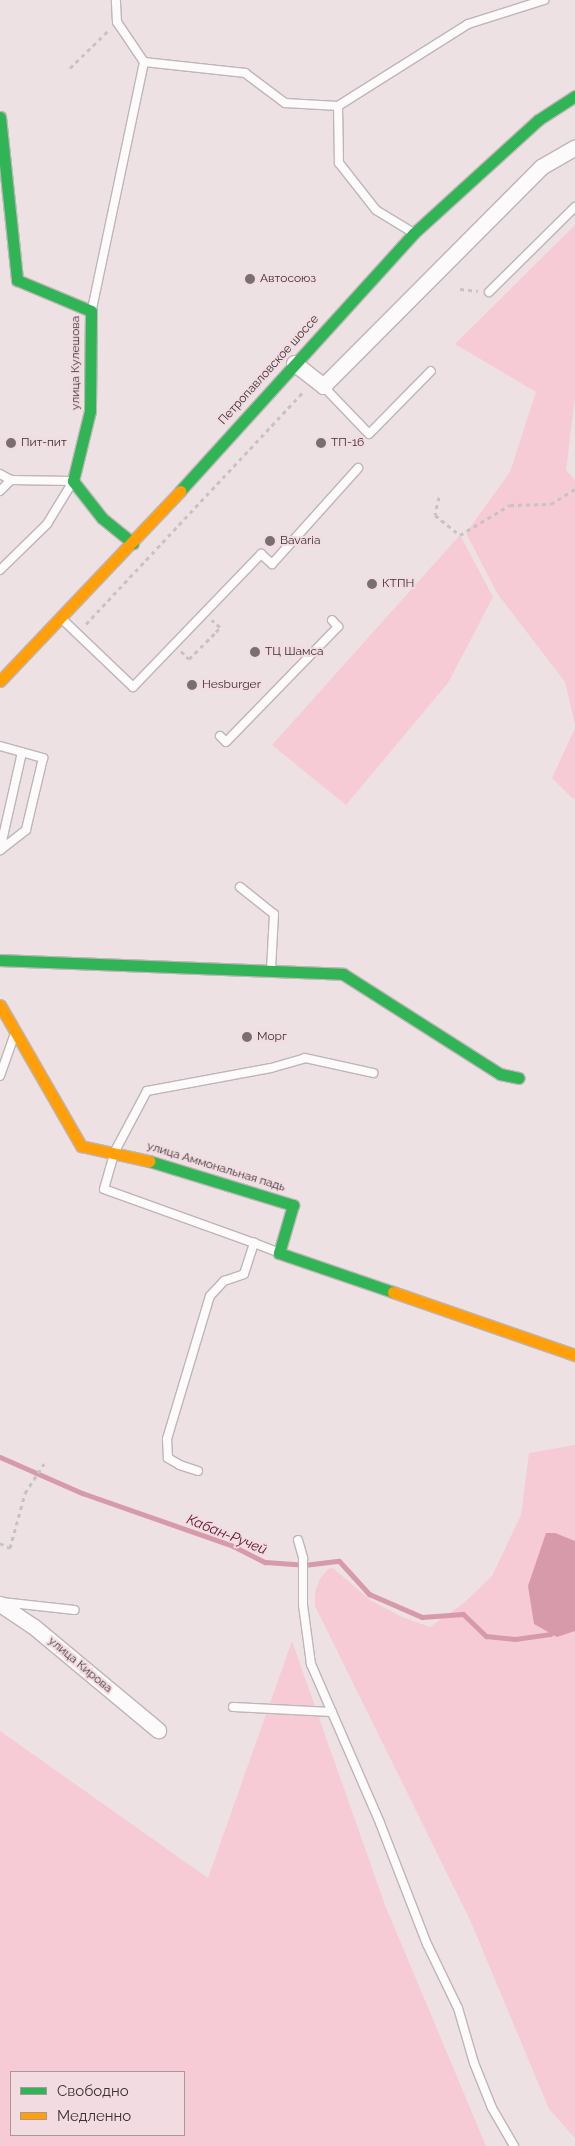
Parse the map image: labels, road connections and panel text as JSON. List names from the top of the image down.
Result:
{
  "streets": {
    "street": [
      "улица Кулешова",
      "Петропавловское шоссе",
      "улица Аммональная падь",
      "улица Кирова"
    ]
  },
  "water": ["Кабан-Ручей"],
  "places": [
    "Автосоюз",
    "Пит-пит",
    "ТП-16",
    "Bavaria",
    "КТПН",
    "ТЦ Шамса",
    "Hesburger",
    "Морг"
  ],
  "legend": ["Свободно", "Медленно"]
}
